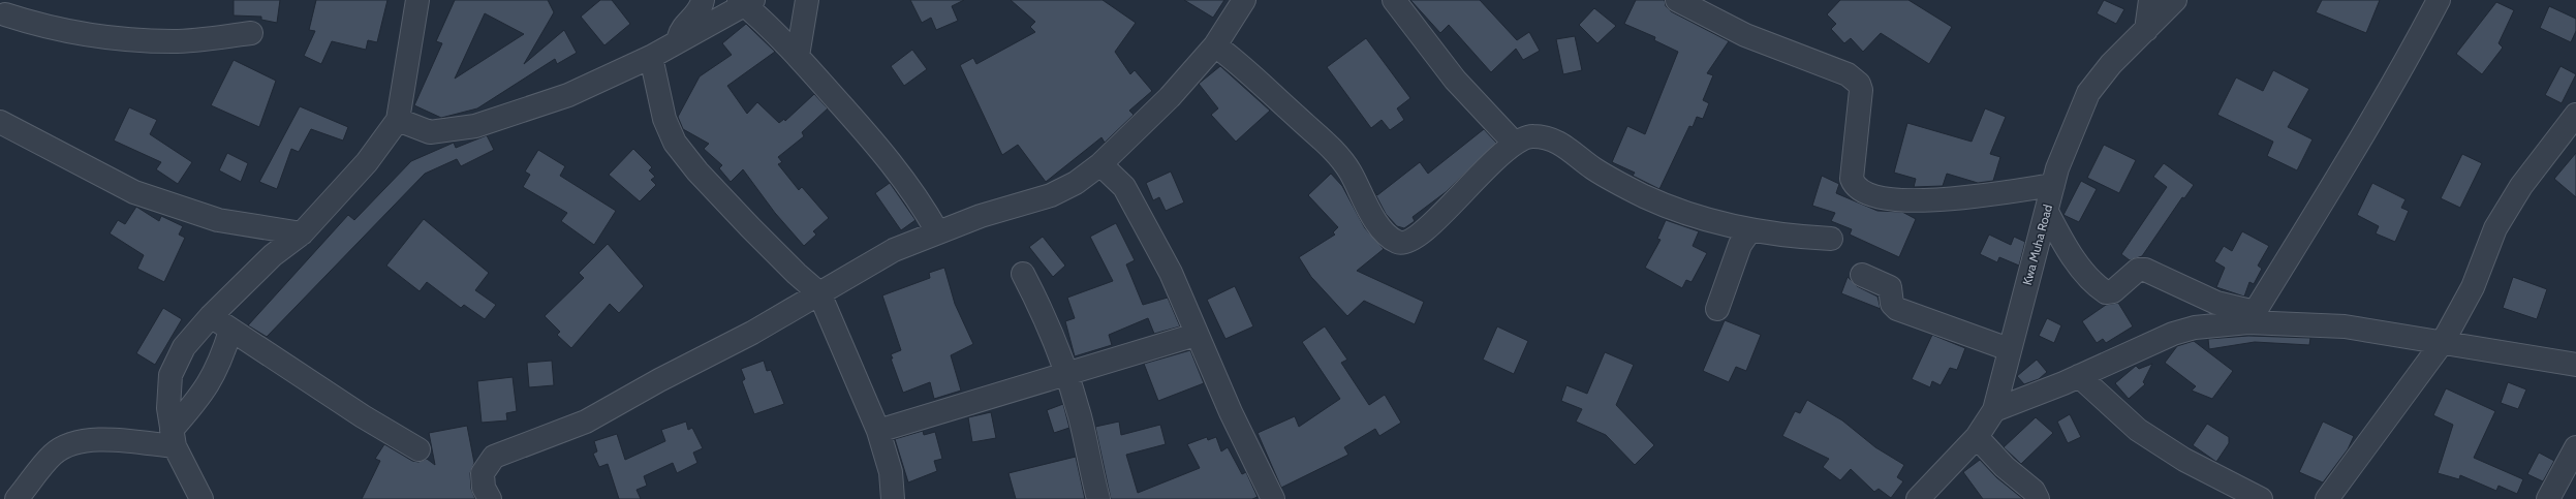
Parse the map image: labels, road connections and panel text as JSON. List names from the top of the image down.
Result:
{
  "streets": {
    "street": ["Kwa Muha Road"]
  }
}
